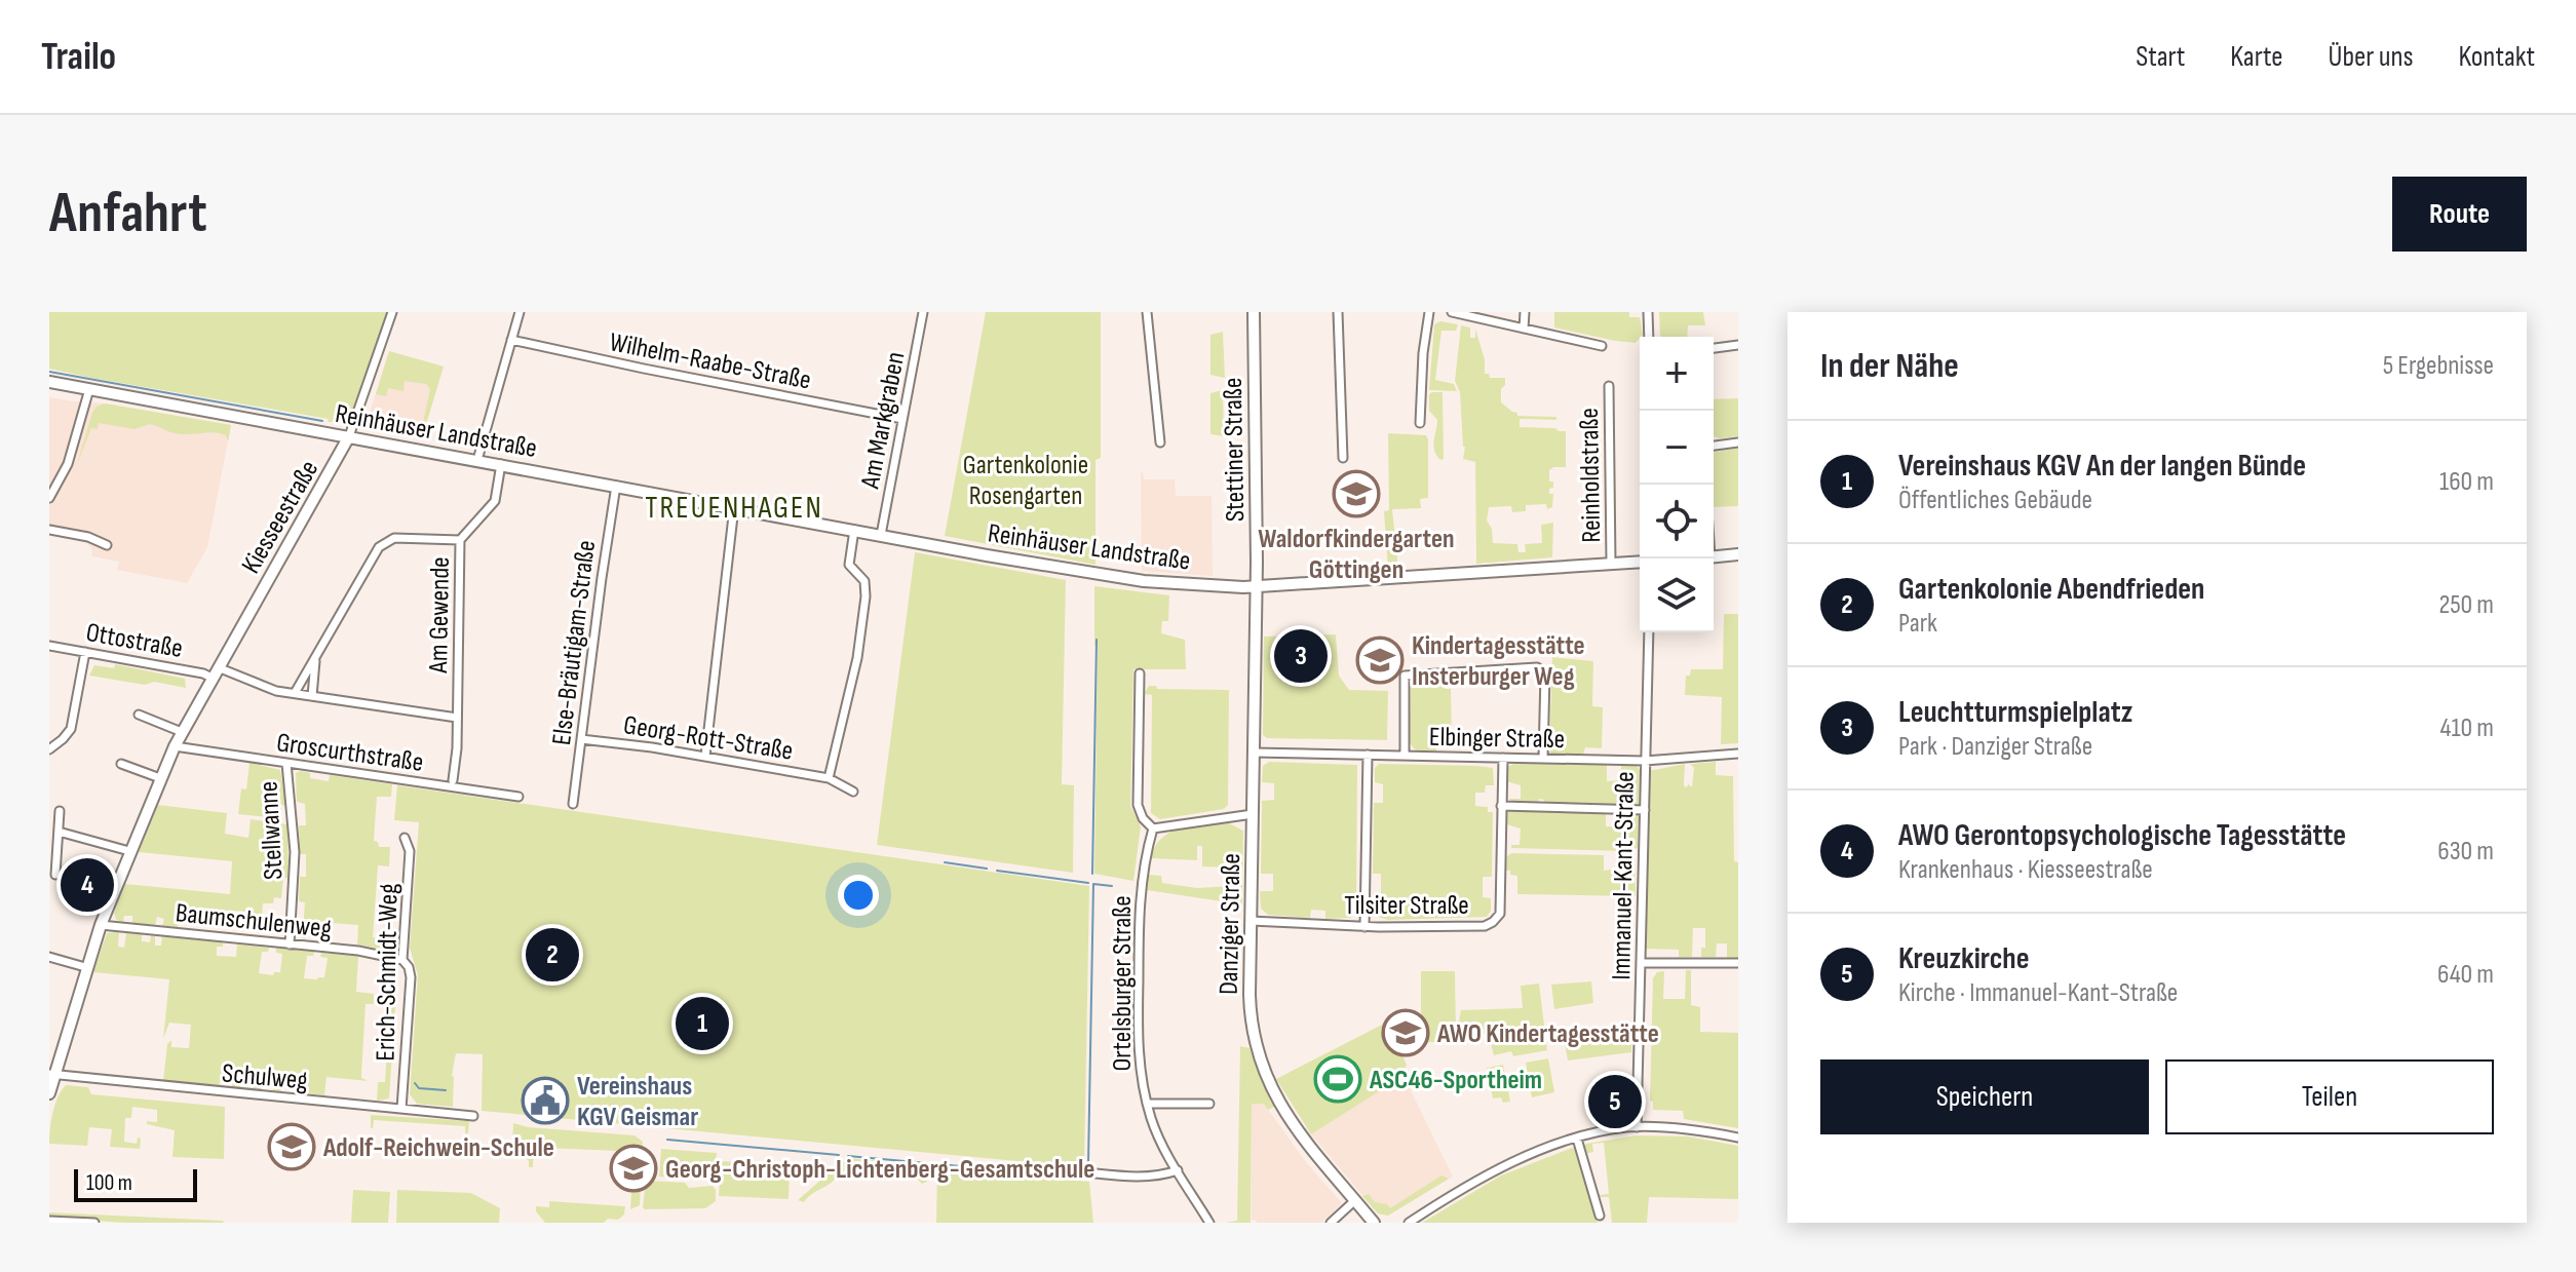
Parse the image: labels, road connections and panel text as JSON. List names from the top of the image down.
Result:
{
  "streets": {
    "street": [
      "Wilhelm-Raabe-Straße",
      "Am Markgraben",
      "Reinhäuser Landstraße",
      "Stettiner Straße",
      "Reinholdstraße",
      "Kiesseestraße",
      "Am Gewende",
      "Ottostraße",
      "Else-Bräutigam-Straße",
      "Georg-Rott-Straße",
      "Elbinger Straße",
      "Groscurthstraße",
      "Stellwanne",
      "Immanuel-Kant-Straße",
      "Tilsiter Straße",
      "Baumschulenweg",
      "Danziger Straße",
      "Erich-Schmidt-Weg",
      "Ortelsburger Straße",
      "Schulweg"
    ]
  },
  "crossings": [
    ["Wilhelm-Raabe-Straße", "Am Markgraben"],
    ["Am Markgraben", "Reinhäuser Landstraße"],
    ["Reinhäuser Landstraße", "Stettiner Straße"],
    ["Reinhäuser Landstraße", "Reinholdstraße"],
    ["Reinhäuser Landstraße", "Kiesseestraße"],
    ["Reinhäuser Landstraße", "Am Gewende"],
    ["Reinhäuser Landstraße", "Else-Bräutigam-Straße"],
    ["Reinhäuser Landstraße", "Danziger Straße"],
    ["Stettiner Straße", "Danziger Straße"],
    ["Kiesseestraße", "Ottostraße"],
    ["Kiesseestraße", "Groscurthstraße"],
    ["Kiesseestraße", "Baumschulenweg"],
    ["Kiesseestraße", "Schulweg"],
    ["Am Gewende", "Ottostraße"],
    ["Else-Bräutigam-Straße", "Georg-Rott-Straße"],
    ["Elbinger Straße", "Immanuel-Kant-Straße"],
    ["Elbinger Straße", "Tilsiter Straße"],
    ["Elbinger Straße", "Danziger Straße"],
    ["Groscurthstraße", "Stellwanne"],
    ["Stellwanne", "Baumschulenweg"],
    ["Tilsiter Straße", "Danziger Straße"],
    ["Baumschulenweg", "Erich-Schmidt-Weg"],
    ["Erich-Schmidt-Weg", "Schulweg"]
  ],
  "districts": ["TREUENHAGEN"],
  "parks": ["Gartenkolonie Rosengarten"],
  "places": {
    "school or university": [
      "Waldorfkindergarten Göttingen",
      "Kindertagesstätte Insterburger Weg",
      "AWO Kindertagesstätte",
      "Adolf-Reichwein-Schule",
      "Georg-Christoph-Lichtenberg-Gesamtschule"
    ],
    "sports": ["ASC46-Sportheim"],
    "public building": ["Vereinshaus KGV Geismar"]
  },
  "scale_bar": "100 m",
  "page": {
    "header": "Trailo",
    "nav": [
      "Start",
      "Karte",
      "Über uns",
      "Kontakt"
    ],
    "buttons": [
      "Route",
      ["Speichern", "Teilen"]
    ],
    "title": "Anfahrt",
    "heading": ["In der Nähe", "5 Ergebnisse"],
    "map_buttons": ["+", "−"],
    "list": [
      {
        "mark": "1",
        "name": "Vereinshaus KGV An der langen Bünde",
        "note": "Öffentliches Gebäude",
        "value": "160 m"
      },
      {
        "mark": "2",
        "name": "Gartenkolonie Abendfrieden",
        "note": "Park",
        "value": "250 m"
      },
      {
        "mark": "3",
        "name": "Leuchtturmspielplatz",
        "note": "Park · Danziger Straße",
        "value": "410 m"
      },
      {
        "mark": "4",
        "name": "AWO Gerontopsychologische Tagesstätte",
        "note": "Krankenhaus · Kiesseestraße",
        "value": "630 m"
      },
      {
        "mark": "5",
        "name": "Kreuzkirche",
        "note": "Kirche · Immanuel-Kant-Straße",
        "value": "640 m"
      }
    ],
    "pins": [
      "3",
      "4",
      "2",
      "1",
      "5"
    ],
    "scale": "100 m"
  }
}
